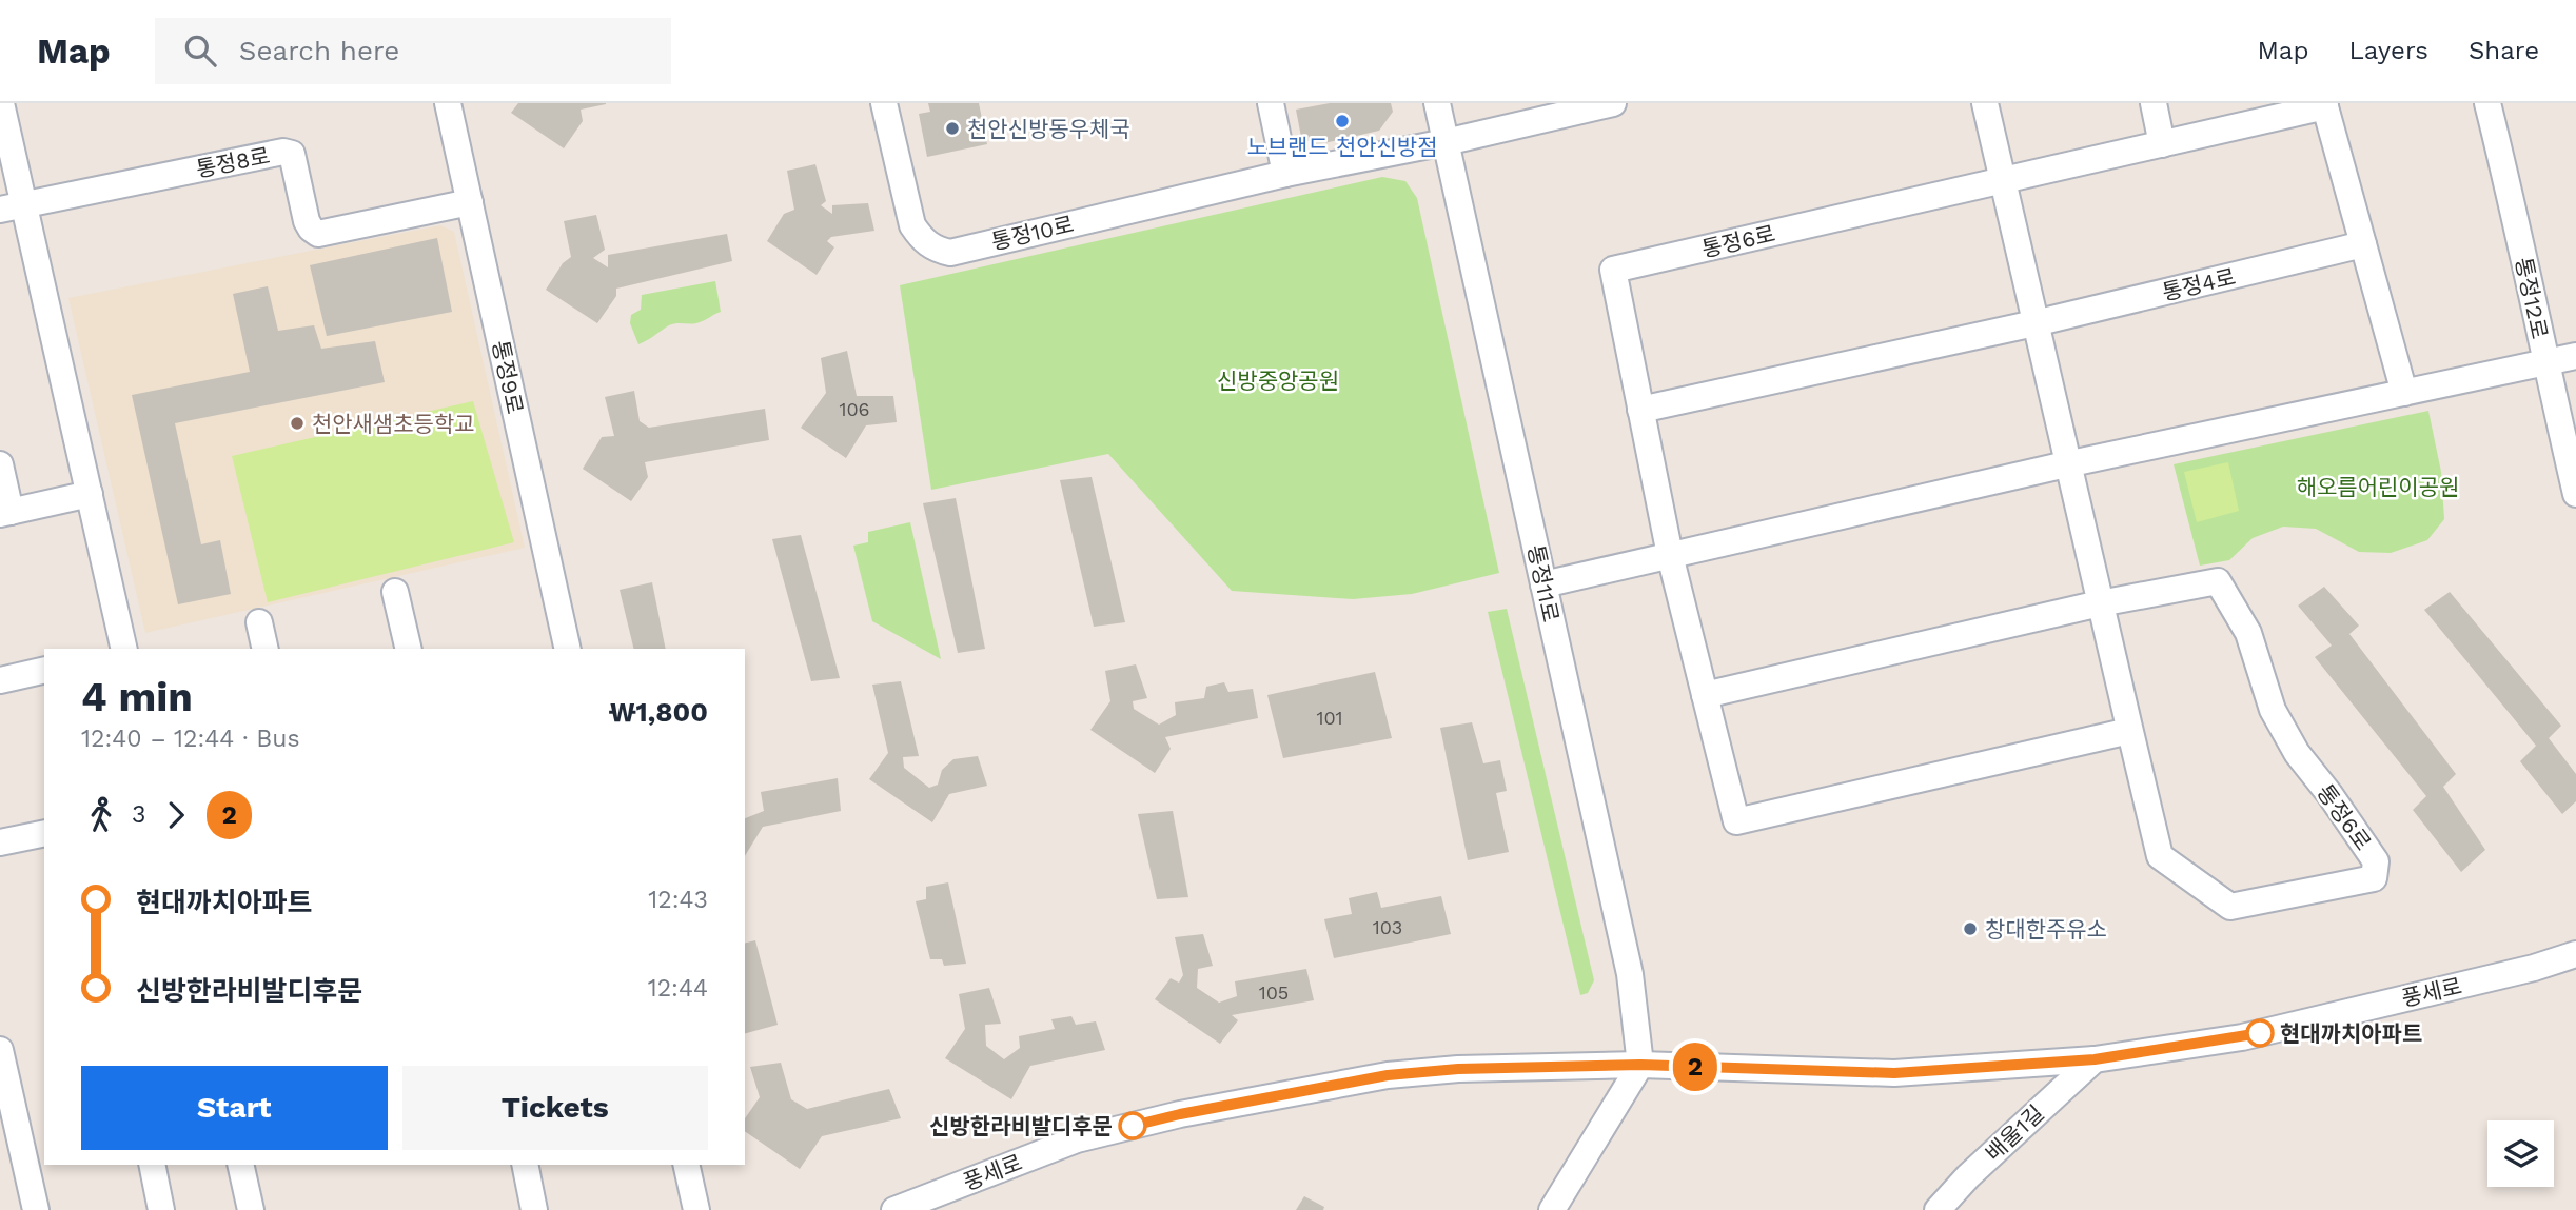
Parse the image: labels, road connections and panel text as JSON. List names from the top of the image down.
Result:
{
  "streets": {
    "street": [
      "통정8로",
      "통정10로",
      "통정6로",
      "통정4로",
      "통정12로",
      "통정9로",
      "통정11로",
      "풍세로",
      "배울1길"
    ]
  },
  "crossings": [
    ["통정8로", "통정9로"],
    ["통정10로", "통정11로"],
    ["통정11로", "풍세로"],
    ["풍세로", "배울1길"]
  ],
  "parks": ["신방중앙공원", "해오름어린이공원"],
  "places": [
    "노브랜드 천안신방점",
    "천안신방동우체국",
    "천안새샘초등학교",
    "창대한주유소",
    "현대까치아파트",
    "신방한라비발디후문"
  ],
  "lines": ["bus line 2"],
  "house_numbers": [
    "106",
    "101",
    "103",
    "105"
  ],
  "page": {
    "header": "Map",
    "search": "Search here",
    "nav": ["Map", "Layers", "Share"],
    "on_map": "2",
    "heading": ["4 min", "12:40 – 12:44 · Bus", "₩1,800"],
    "legs": ["3", "2"],
    "list": [
      {
        "name": "현대까치아파트",
        "value": "12:43"
      },
      {
        "name": "신방한라비발디후문",
        "value": "12:44"
      }
    ],
    "buttons": ["Start", "Tickets"]
  }
}
